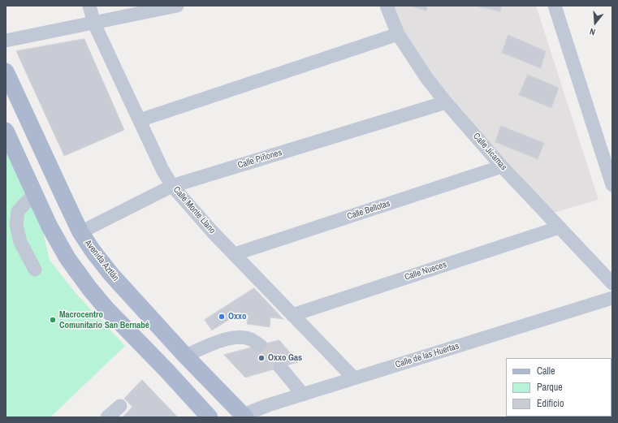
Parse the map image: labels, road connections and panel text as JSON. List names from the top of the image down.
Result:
{
  "streets": {
    "main road": ["Avenida Aztlán"],
    "street": [
      "Calle Jícamas",
      "Calle Piñones",
      "Calle Monte Llano",
      "Calle Bellotas",
      "Calle Nueces",
      "Calle de las Huertas"
    ]
  },
  "crossings": [
    ["Calle Jícamas", "Calle Piñones"],
    ["Calle Jícamas", "Calle Bellotas"],
    ["Calle Jícamas", "Calle Nueces"],
    ["Calle Piñones", "Calle Monte Llano"],
    ["Calle Piñones", "Avenida Aztlán"],
    ["Calle Monte Llano", "Calle Bellotas"],
    ["Calle Monte Llano", "Calle Nueces"],
    ["Calle Monte Llano", "Calle de las Huertas"],
    ["Avenida Aztlán", "Calle de las Huertas"]
  ],
  "places": ["Oxxo", "Macrocentro Comunitario San Bernabé", "Oxxo Gas"],
  "legend": ["Calle", "Parque", "Edificio"],
  "north": "bottom"
}
